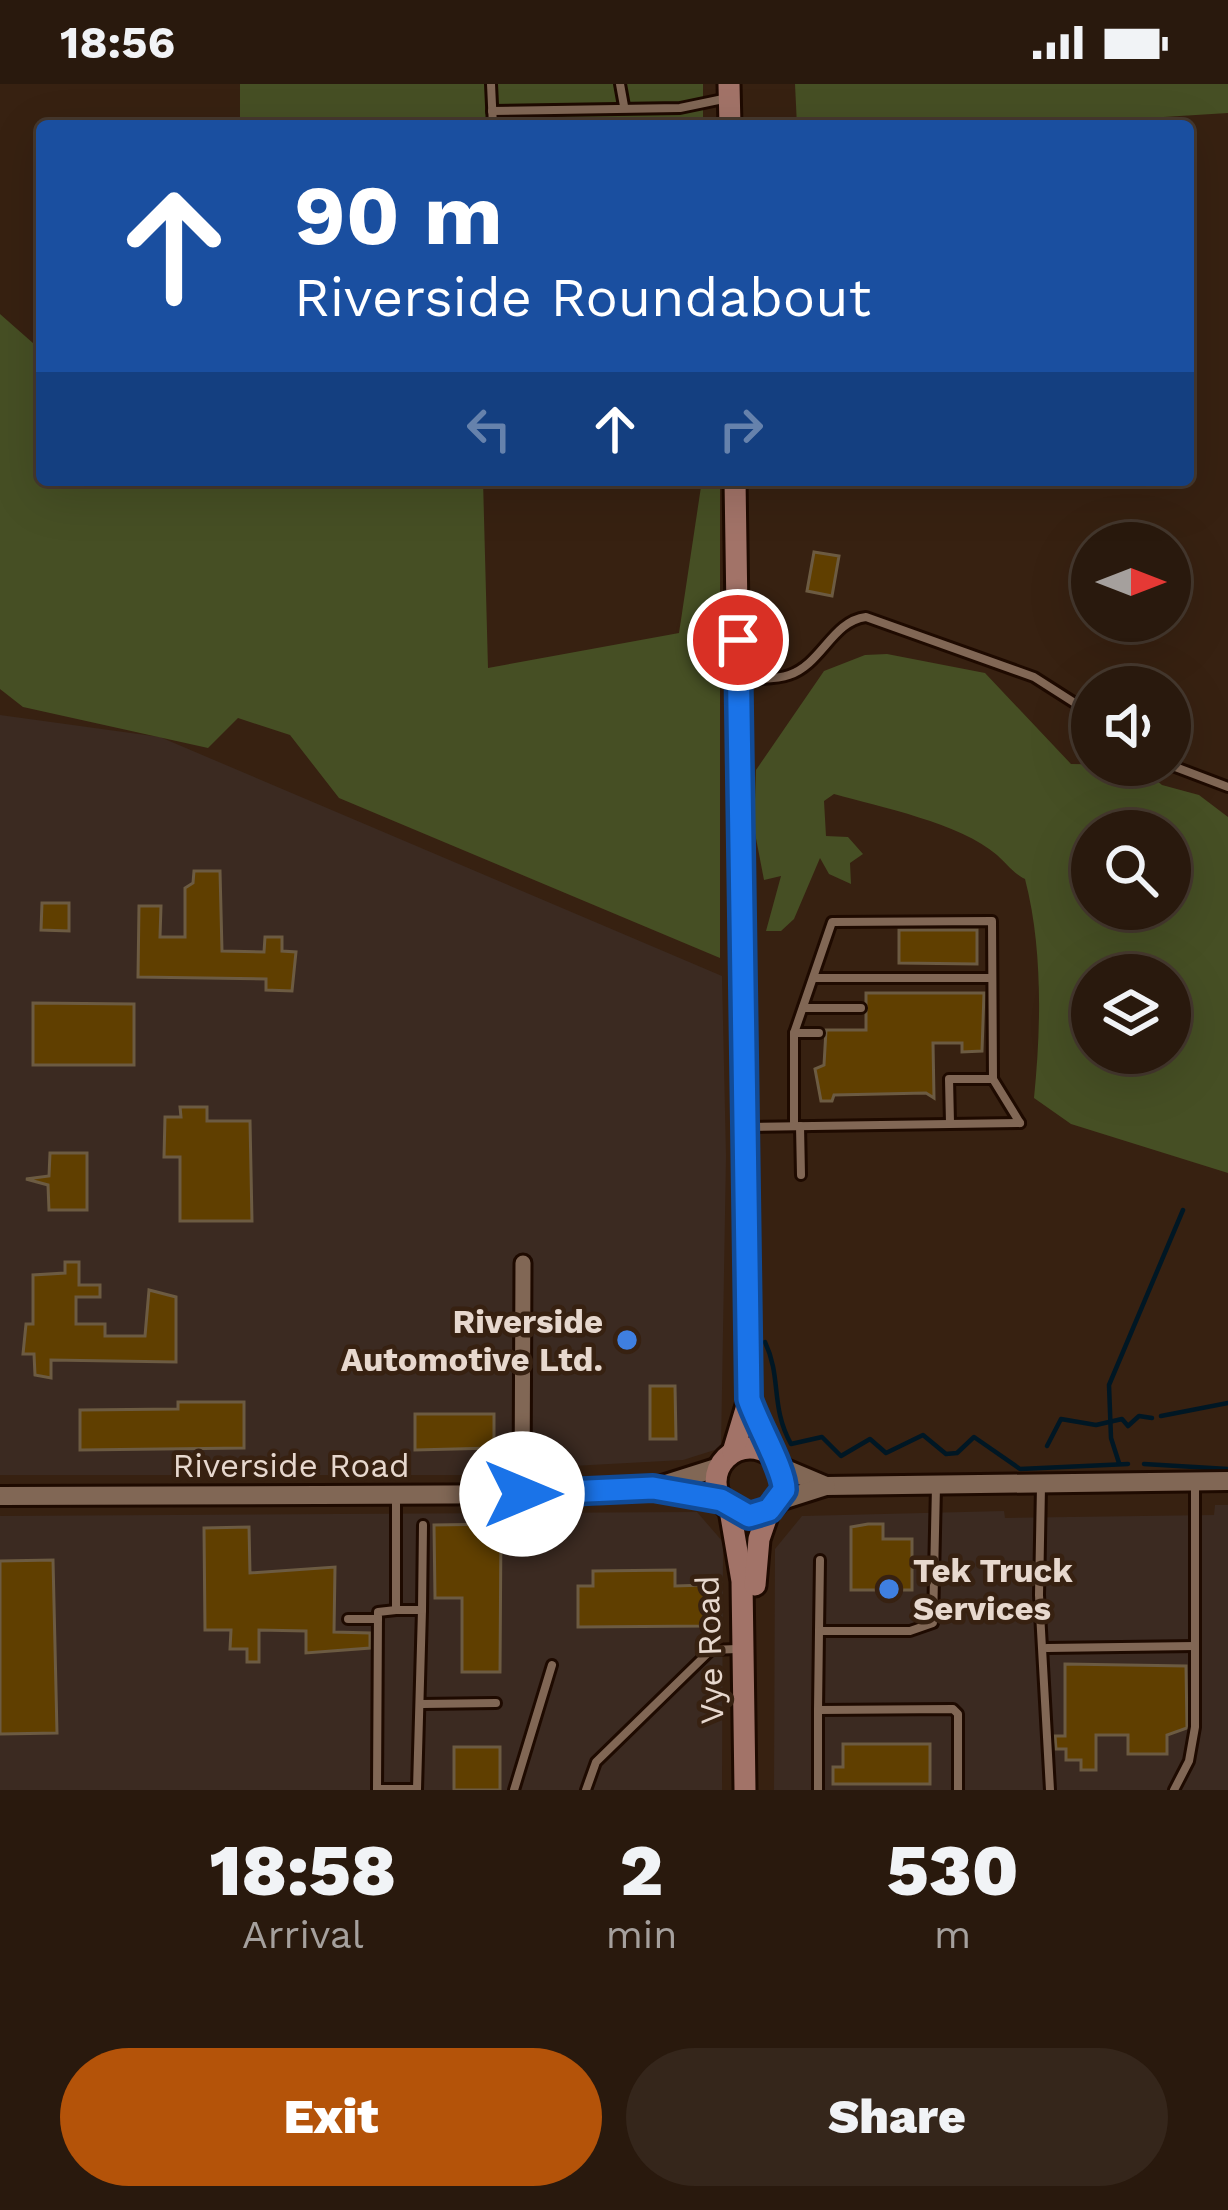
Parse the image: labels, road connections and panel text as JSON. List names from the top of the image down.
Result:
{
  "streets": {
    "main road": ["Vye Road"],
    "street": ["Riverside Road"]
  },
  "crossings": [
    ["Riverside Road", "Vye Road"]
  ],
  "places": ["Riverside Automotive Ltd.", "Tek Truck Services"],
  "north": "right",
  "page": {
    "status": "18:56",
    "turn": ["90 m", "Riverside Roundabout"],
    "eta": [
      "18:58",
      "Arrival",
      "2",
      "min",
      "530",
      "m"
    ],
    "buttons": ["Exit", "Share"]
  }
}
